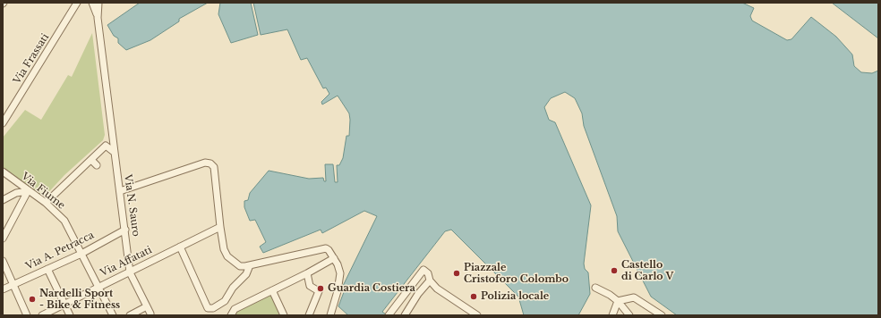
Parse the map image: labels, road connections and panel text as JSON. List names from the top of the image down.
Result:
{
  "streets": {
    "street": [
      "Via Frassati",
      "Via Fiume",
      "Via N. Sauro",
      "Via A. Petracca",
      "Via Affatati"
    ]
  },
  "crossings": [
    ["Via Fiume", "Via A. Petracca"],
    ["Via Fiume", "Via Affatati"],
    ["Via N. Sauro", "Via A. Petracca"],
    ["Via N. Sauro", "Via Affatati"]
  ],
  "places": [
    "Castello di Carlo V",
    "Piazzale Cristoforo Colombo",
    "Guardia Costiera",
    "Polizia locale",
    "Nardelli Sport - Bike & Fitness"
  ]
}
